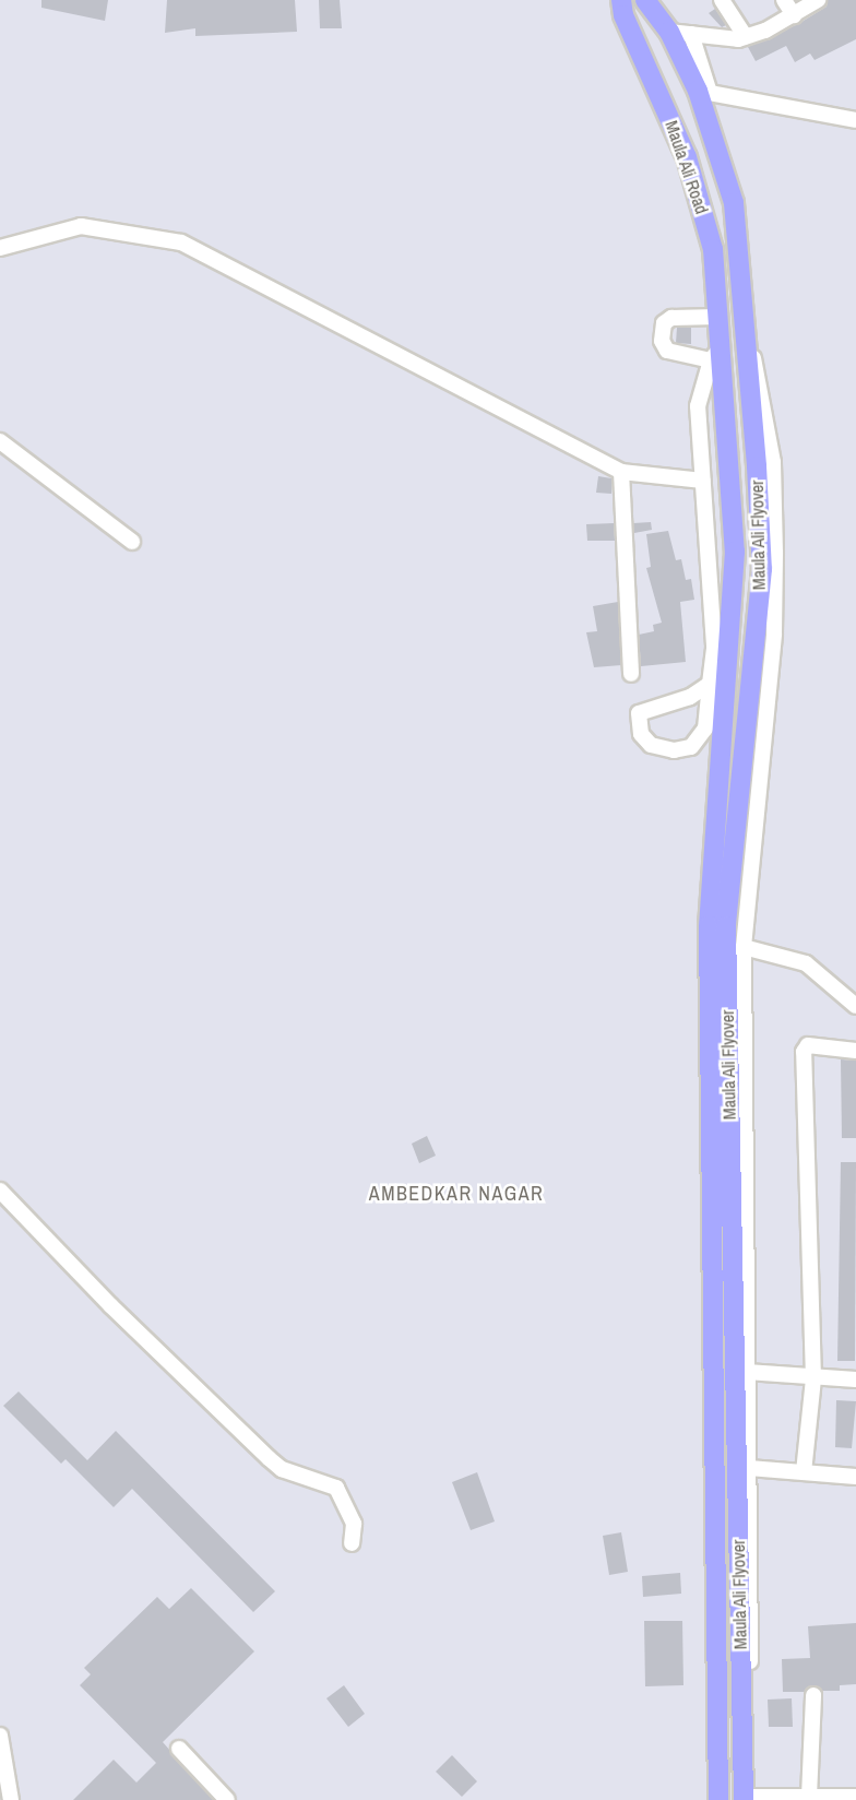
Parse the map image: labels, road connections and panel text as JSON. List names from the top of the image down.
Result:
{
  "streets": {
    "main road": ["Maula Ali Road", "Maula Ali Flyover"]
  },
  "crossings": [
    ["Maula Ali Road", "Maula Ali Flyover"]
  ],
  "districts": ["AMBEDKAR NAGAR"]
}
